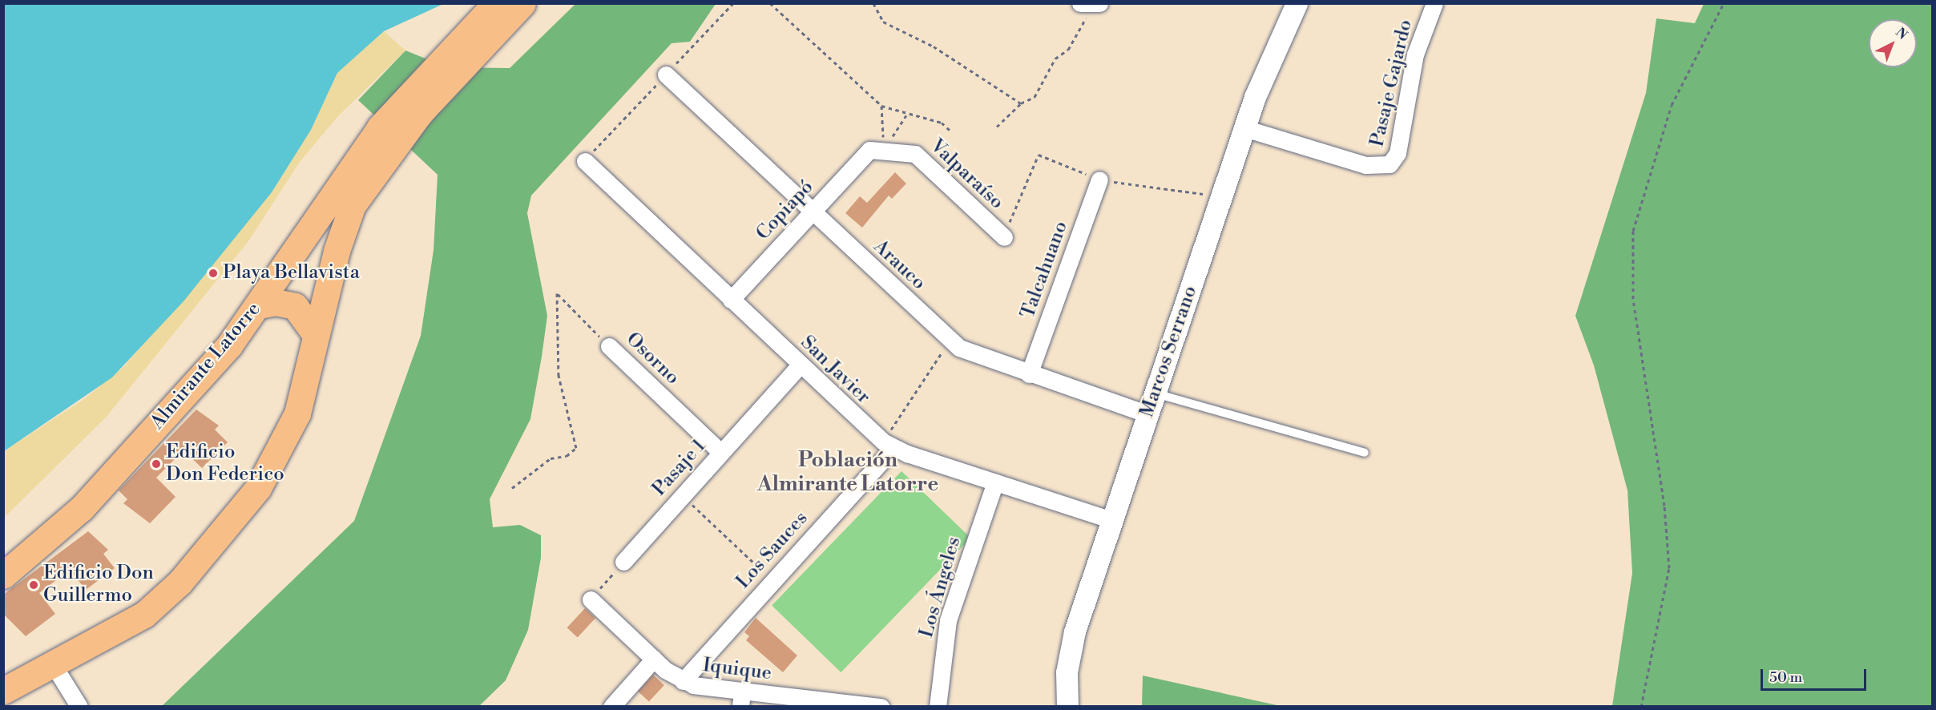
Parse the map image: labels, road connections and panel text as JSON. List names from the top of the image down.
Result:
{
  "streets": {
    "main road": ["Almirante Latorre"],
    "street": [
      "Pasaje Gajardo",
      "Valparaíso",
      "Copiapó",
      "Arauco",
      "Talcahuano",
      "Marcos Serrano",
      "Osorno",
      "San Javier",
      "Pasaje 1",
      "Los Sauces",
      "Los Ángeles",
      "Iquique"
    ]
  },
  "crossings": [
    ["Pasaje Gajardo", "Marcos Serrano"],
    ["Valparaíso", "Copiapó"],
    ["Copiapó", "Arauco"],
    ["Copiapó", "San Javier"],
    ["Arauco", "Talcahuano"],
    ["Arauco", "Marcos Serrano"],
    ["Marcos Serrano", "San Javier"],
    ["Osorno", "Pasaje 1"],
    ["San Javier", "Pasaje 1"],
    ["San Javier", "Los Sauces"],
    ["San Javier", "Los Ángeles"],
    ["Los Sauces", "Iquique"]
  ],
  "districts": ["Población Almirante Latorre"],
  "places": ["Playa Bellavista", "Edificio Don Federico", "Edificio Don Guillermo"],
  "scale_bar": "50 m",
  "north": "top right"
}
